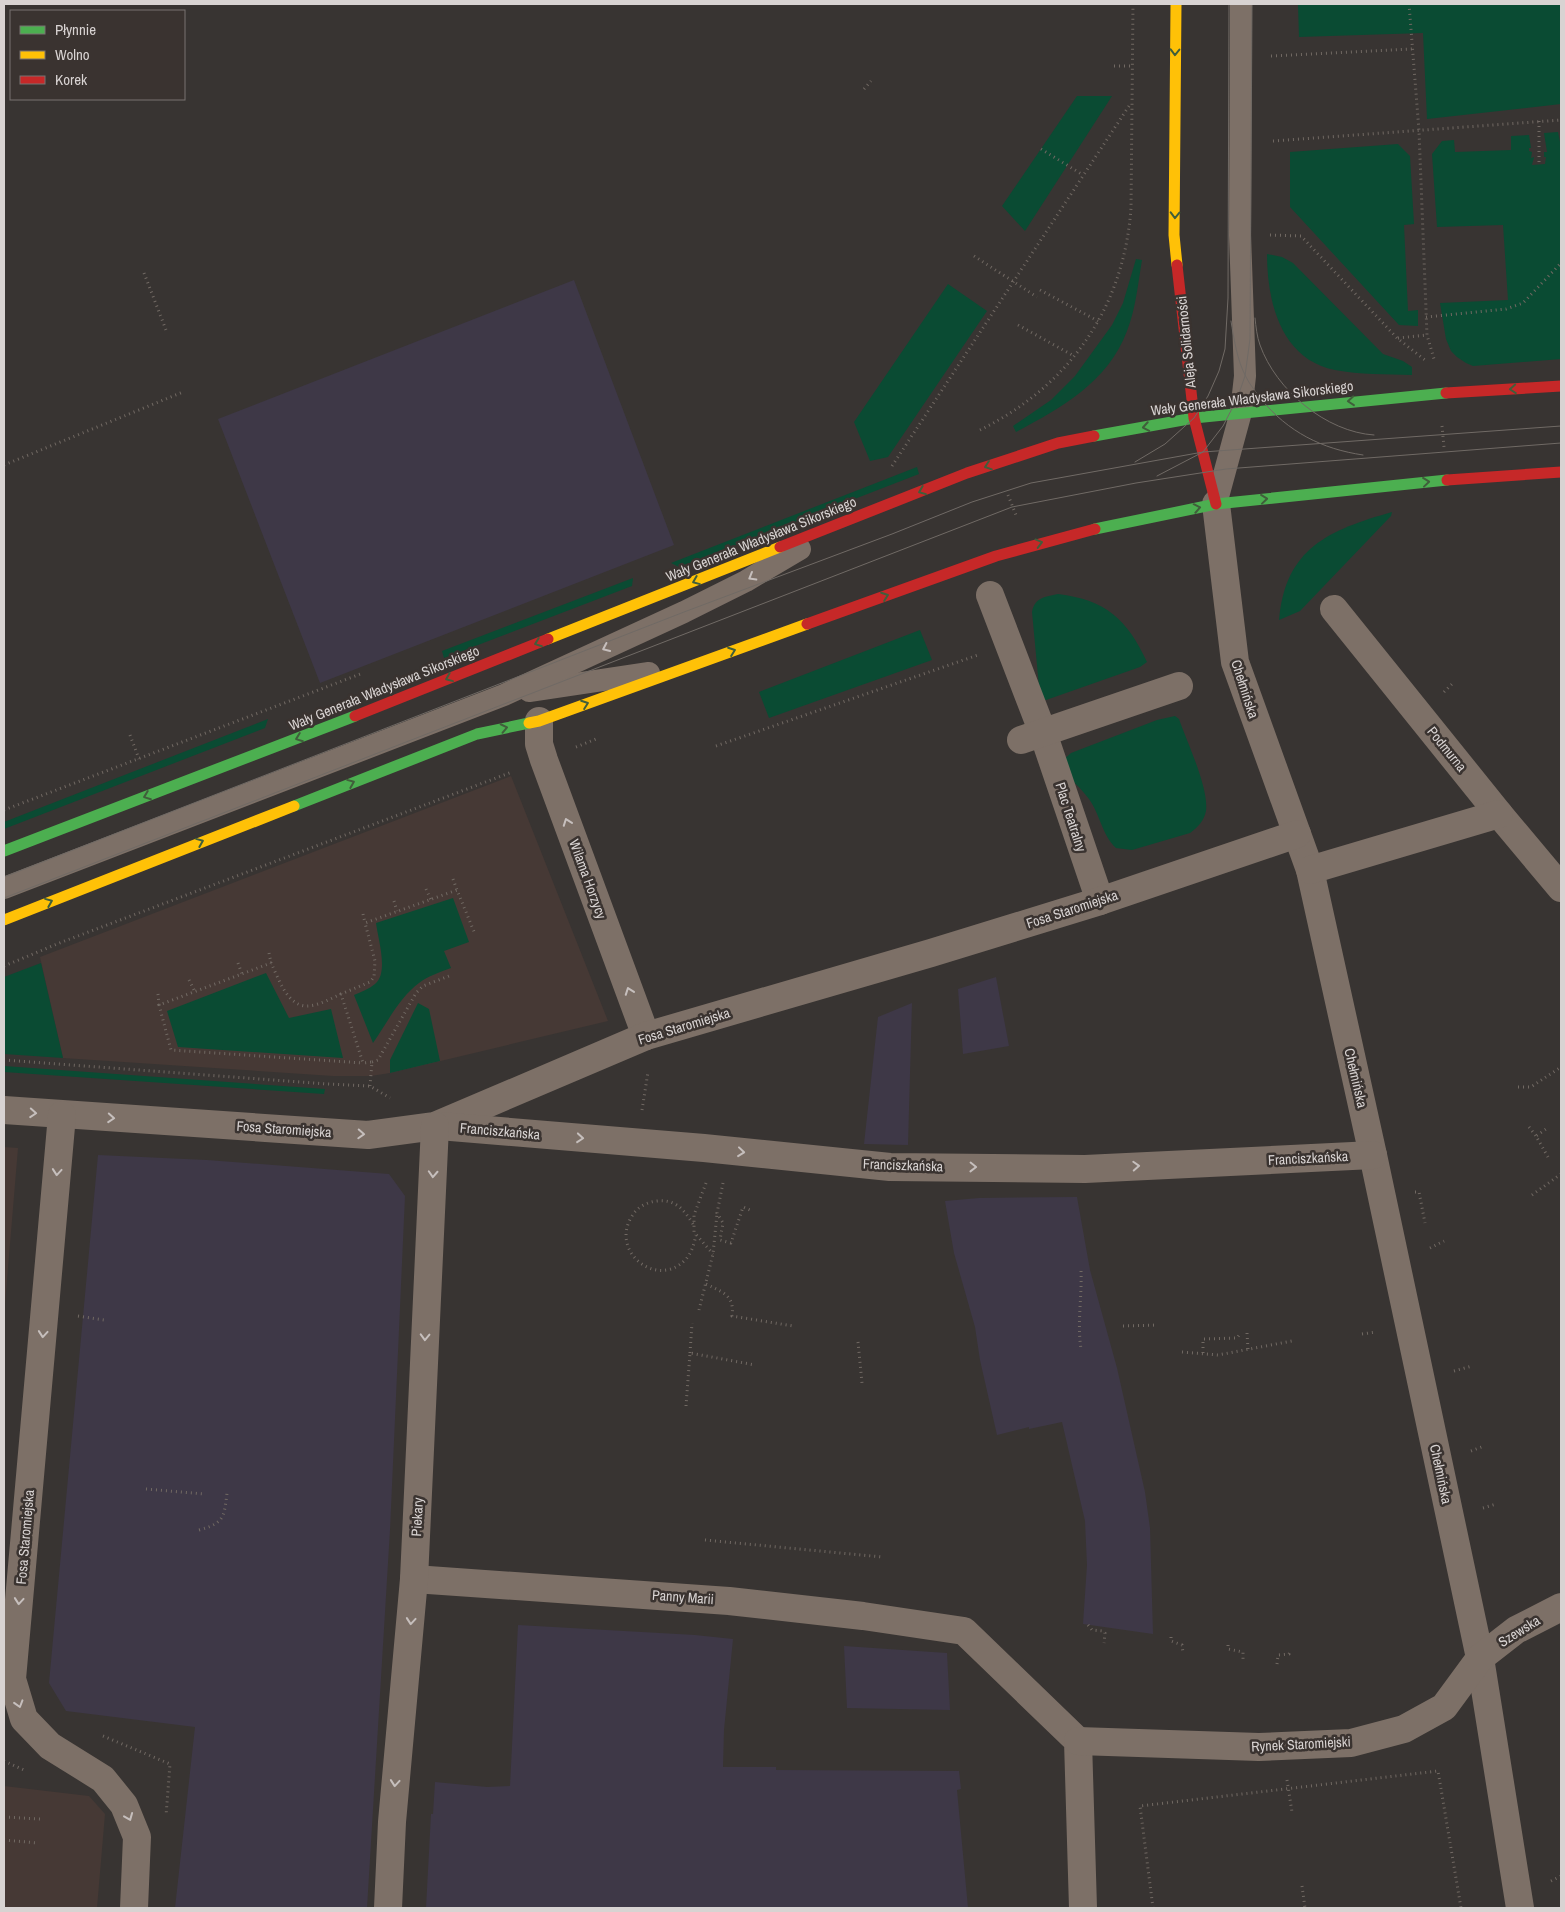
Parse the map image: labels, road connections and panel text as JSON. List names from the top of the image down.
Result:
{
  "streets": {
    "street": [
      "Aleja Solidarności",
      "Wały Generała Władysława Sikorskiego",
      "Chełmińska",
      "Podmurna",
      "Plac Teatralny",
      "Wilama Horzycy",
      "Fosa Staromiejska",
      "Franciszkańska",
      "Piekary",
      "Panny Marii",
      "Szewska",
      "Rynek Staromiejski"
    ]
  },
  "crossings": [
    ["Aleja Solidarności", "Wały Generała Władysława Sikorskiego"],
    ["Aleja Solidarności", "Chełmińska"],
    ["Chełmińska", "Fosa Staromiejska"],
    ["Chełmińska", "Franciszkańska"],
    ["Chełmińska", "Szewska"],
    ["Chełmińska", "Rynek Staromiejski"],
    ["Plac Teatralny", "Fosa Staromiejska"],
    ["Wilama Horzycy", "Fosa Staromiejska"],
    ["Fosa Staromiejska", "Franciszkańska"],
    ["Fosa Staromiejska", "Piekary"],
    ["Franciszkańska", "Piekary"],
    ["Piekary", "Panny Marii"],
    ["Panny Marii", "Rynek Staromiejski"],
    ["Szewska", "Rynek Staromiejski"]
  ],
  "one_way": [
    "Aleja Solidarności",
    "Wilama Horzycy",
    "Franciszkańska",
    "Piekary"
  ],
  "legend": ["Płynnie", "Wolno", "Korek"]
}
